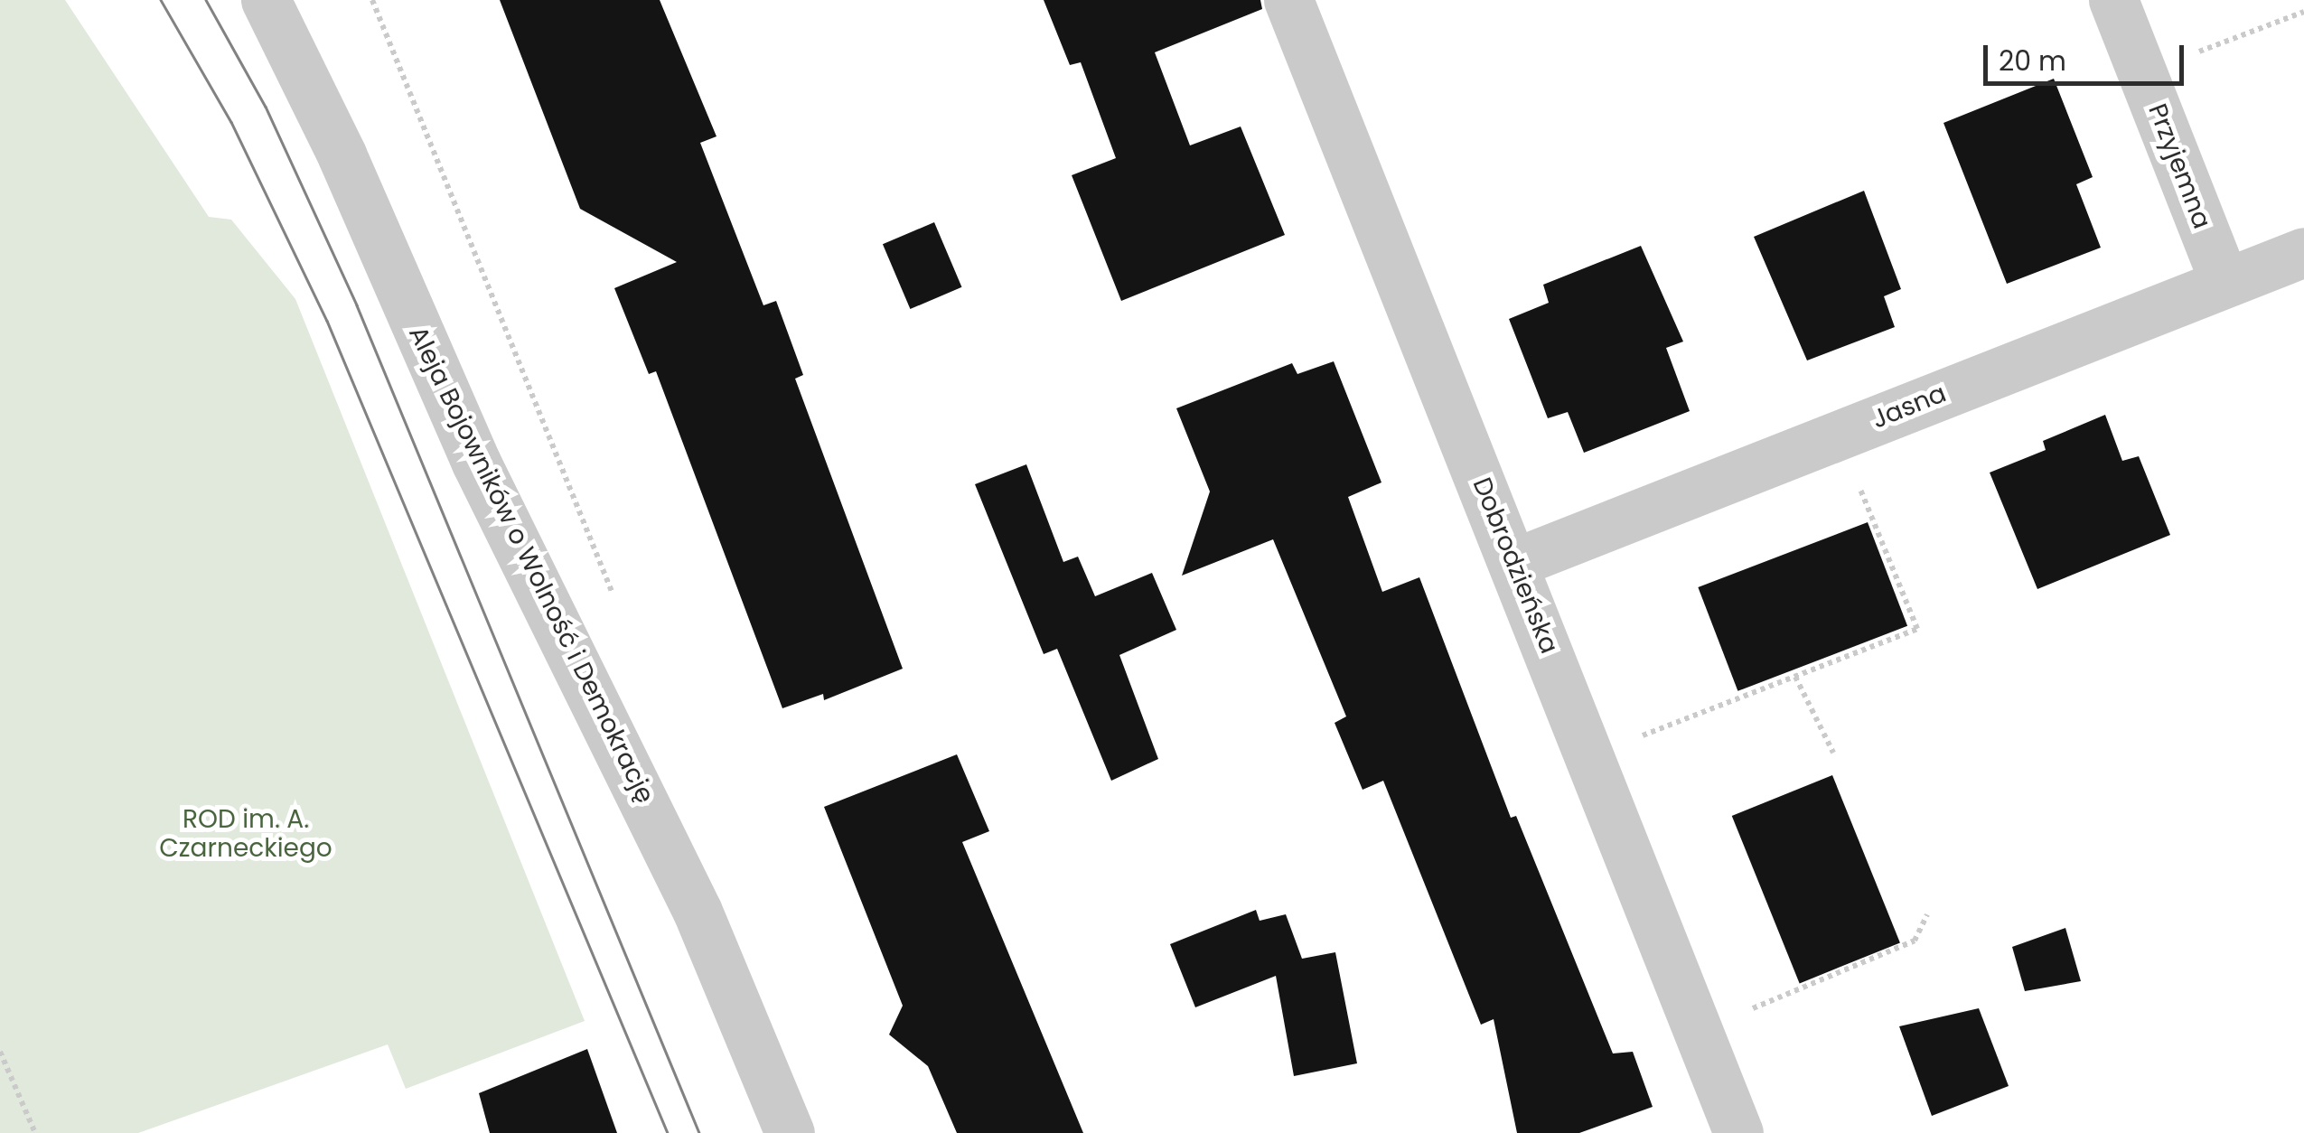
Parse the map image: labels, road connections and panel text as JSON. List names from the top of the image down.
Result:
{
  "streets": {
    "street": [
      "Przyjemna",
      "Jasna",
      "Aleja Bojowników o Wolność i Demokrację",
      "Dobrodzieńska"
    ]
  },
  "crossings": [
    ["Przyjemna", "Jasna"],
    ["Jasna", "Dobrodzieńska"]
  ],
  "parks": ["ROD im. A. Czarneckiego"],
  "scale_bar": "20 m"
}
